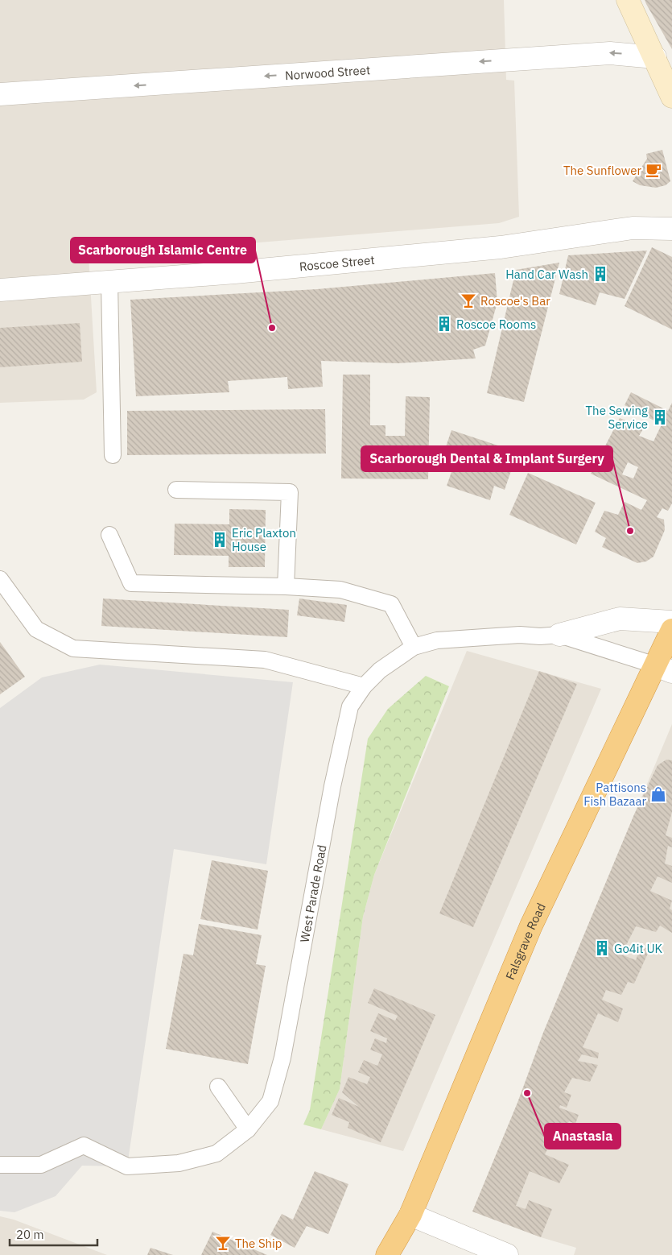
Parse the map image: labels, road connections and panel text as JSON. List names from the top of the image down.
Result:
{
  "streets": {
    "highway": ["Falsgrave Road"],
    "street": ["Norwood Street", "Roscoe Street", "West Parade Road"]
  },
  "crossings": [
    ["West Parade Road", "Falsgrave Road"]
  ],
  "one_way": ["Norwood Street"],
  "places": {
    "cafe": ["The Sunflower"],
    "building": [
      "Hand Car Wash",
      "Roscoe Rooms",
      "The Sewing Service",
      "Eric Plaxton House",
      "Go4it UK"
    ],
    "bar": ["Roscoe's Bar", "The Ship"],
    "other": ["Scarborough Islamic Centre", "Scarborough Dental & Implant Surgery", "Anastasia"],
    "shop": ["Pattisons Fish Bazaar"]
  },
  "scale_bar": "20 m"
}
